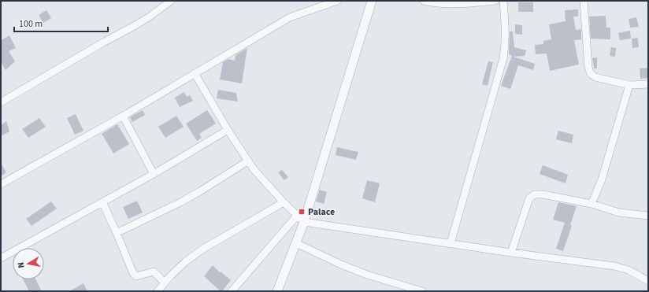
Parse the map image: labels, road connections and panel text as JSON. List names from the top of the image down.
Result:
{
  "places": {
    "transit": ["Palace"]
  },
  "scale_bar": "100 m",
  "north": "left"
}
